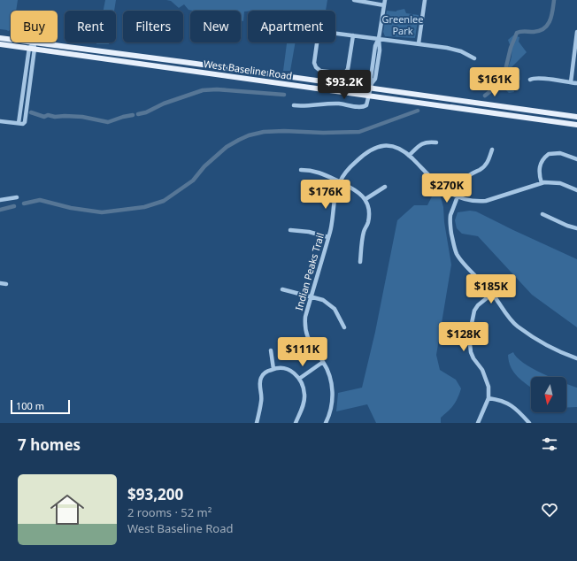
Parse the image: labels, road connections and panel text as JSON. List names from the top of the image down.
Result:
{
  "streets": {
    "main road": ["West Baseline Road"],
    "street": ["Indian Peaks Trail"]
  },
  "parks": ["Greenlee Park"],
  "scale_bar": "100 m",
  "north": "bottom",
  "page": {
    "chip": [
      "Buy",
      "Rent",
      "Filters",
      "New",
      "Apartment"
    ],
    "price": [
      "$161K",
      "$93.2K",
      "$270K",
      "$176K",
      "$185K",
      "$128K",
      "$111K"
    ],
    "scale": "100 m",
    "heading": "7 homes",
    "list": [
      {
        "name": "$93,200",
        "note": "2 rooms · 52 m² · West Baseline Road"
      }
    ]
  }
}
